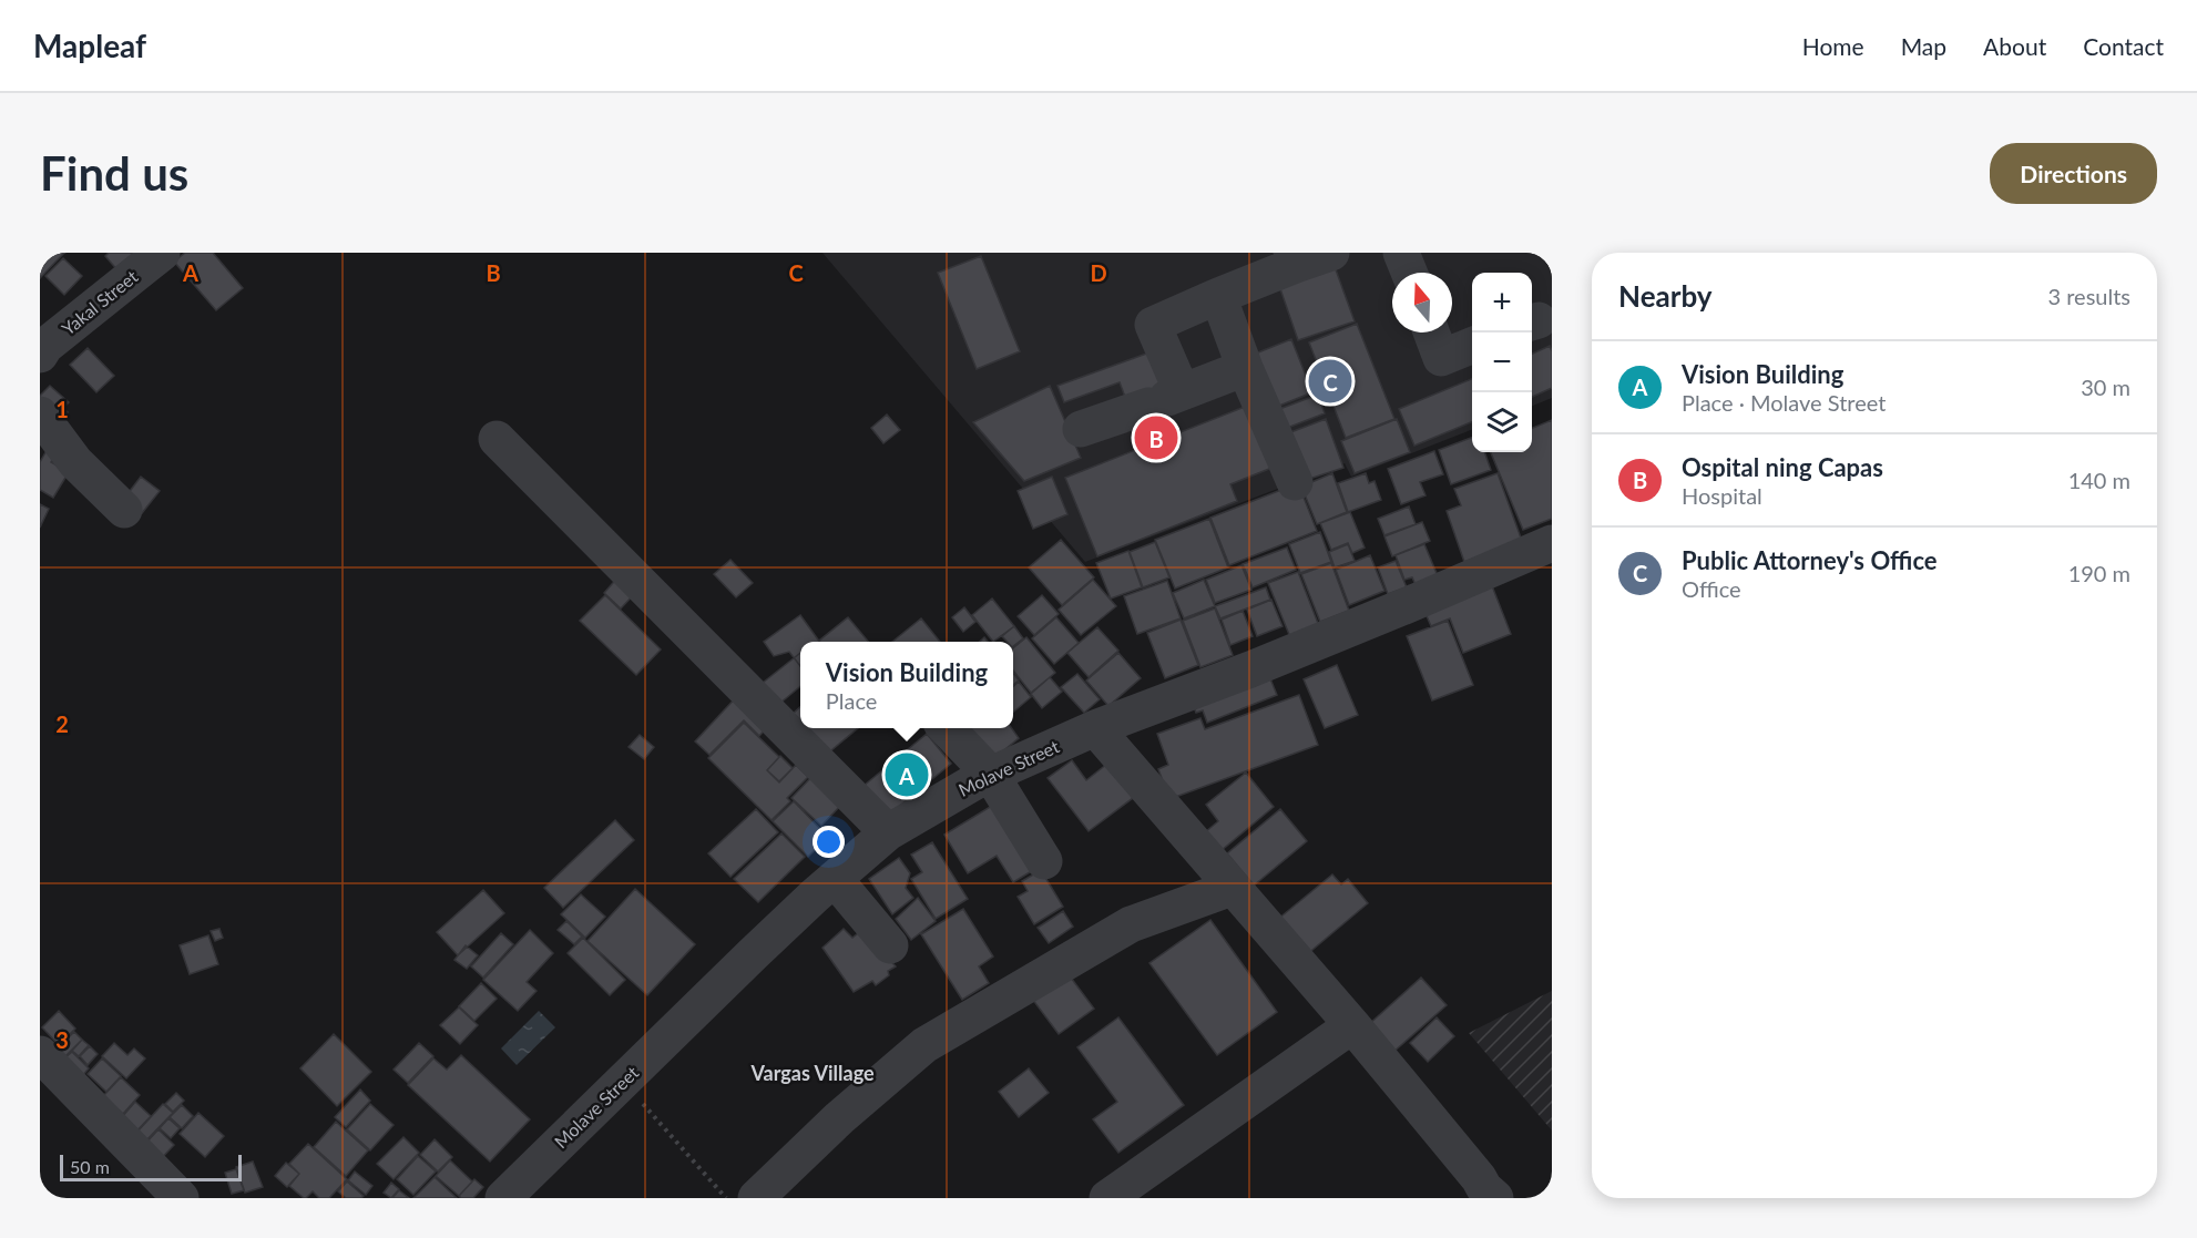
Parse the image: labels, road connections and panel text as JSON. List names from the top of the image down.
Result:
{
  "streets": {
    "street": ["Yakal Street", "Molave Street"]
  },
  "districts": ["Vargas Village"],
  "scale_bar": "50 m",
  "north": "top",
  "page": {
    "header": "Mapleaf",
    "nav": [
      "Home",
      "Map",
      "About",
      "Contact"
    ],
    "buttons": "Directions",
    "title": "Find us",
    "heading": ["Nearby", "3 results"],
    "map_buttons": ["+", "−"],
    "list": [
      {
        "mark": "A",
        "name": "Vision Building",
        "note": "Place · Molave Street",
        "value": "30 m"
      },
      {
        "mark": "B",
        "name": "Ospital ning Capas",
        "note": "Hospital",
        "value": "140 m"
      },
      {
        "mark": "C",
        "name": "Public Attorney's Office",
        "note": "Office",
        "value": "190 m"
      }
    ],
    "pins": ["C", "B", "A"],
    "popup": ["Vision Building", "Place"],
    "scale": "50 m"
  },
  "grid": {
    "columns": [
      "A",
      "B",
      "C",
      "D"
    ],
    "rows": ["1", "2", "3"]
  }
}
